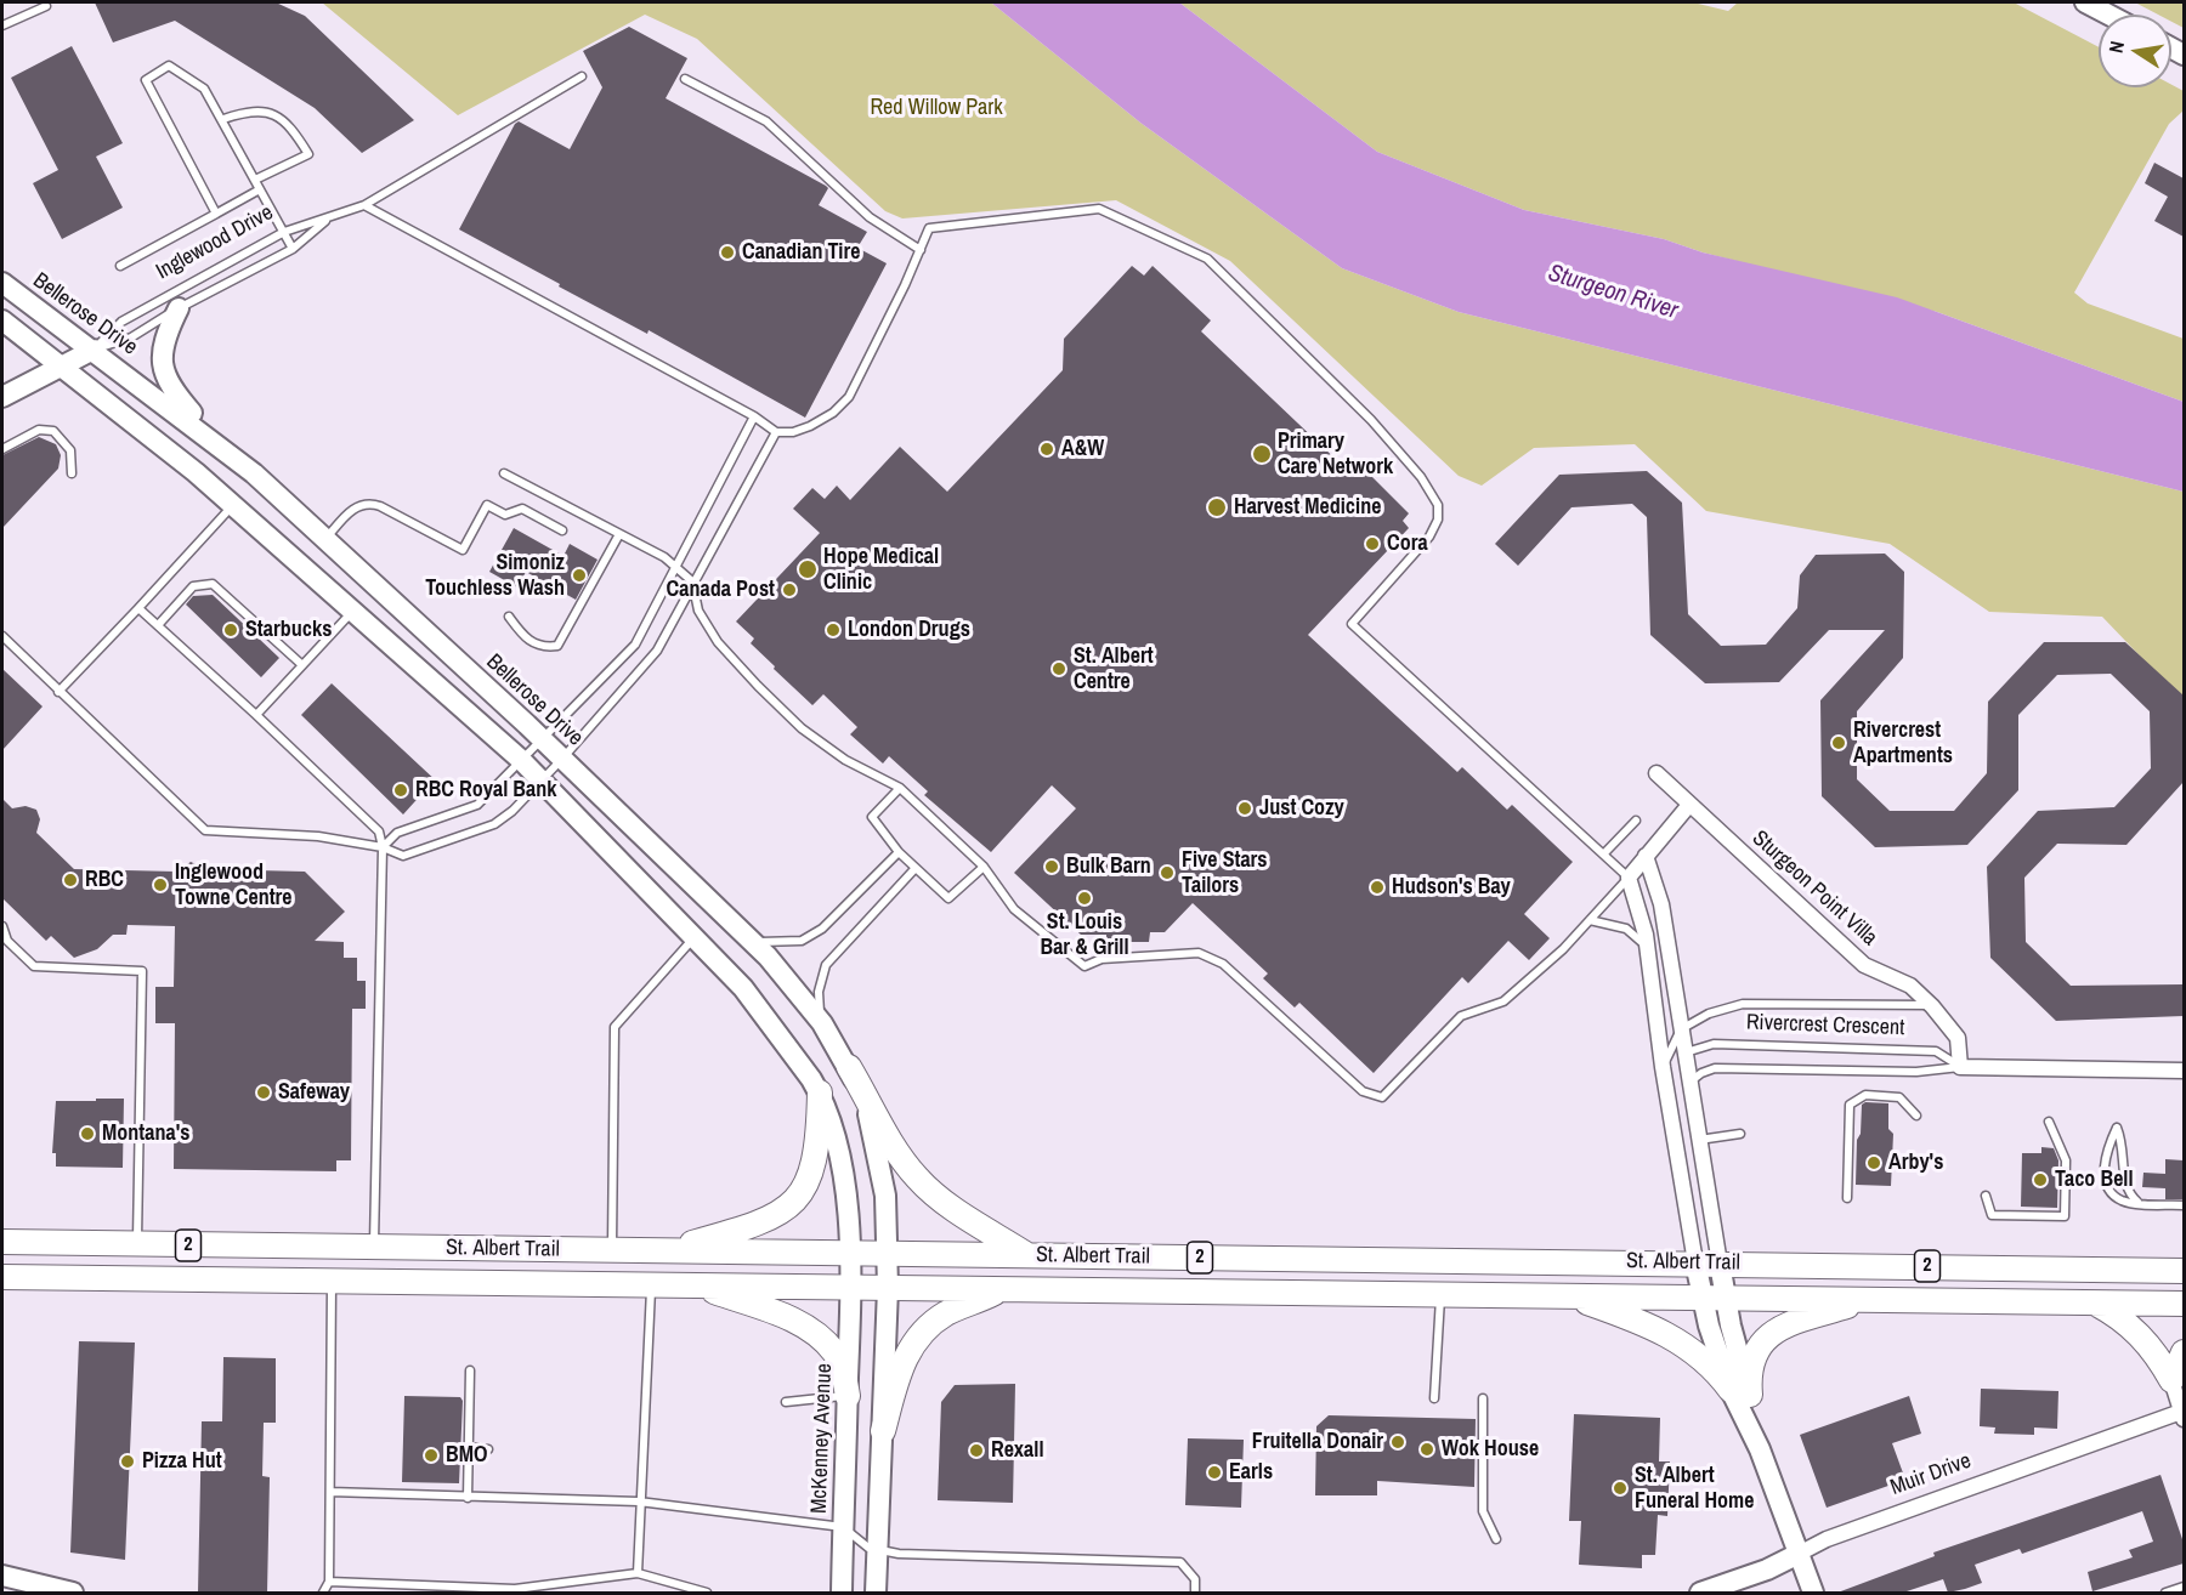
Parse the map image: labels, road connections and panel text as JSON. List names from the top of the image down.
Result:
{
  "streets": {
    "main road": [
      "Inglewood Drive",
      "Bellerose Drive",
      "2",
      "St. Albert Trail",
      "McKenney Avenue",
      "Muir Drive"
    ],
    "street": ["Sturgeon Point Villa", "Rivercrest Crescent"]
  },
  "crossings": [
    ["Inglewood Drive", "Bellerose Drive"],
    ["Bellerose Drive", "St. Albert Trail"],
    ["Sturgeon Point Villa", "Rivercrest Crescent"],
    ["St. Albert Trail", "McKenney Avenue"]
  ],
  "water": ["Sturgeon River"],
  "parks": ["Red Willow Park"],
  "places": [
    "Canadian Tire",
    "A&W",
    "Primary Care Network",
    "Harvest Medicine",
    "Cora",
    "Hope Medical Clinic",
    "Simoniz Touchless Wash",
    "Canada Post",
    "Starbucks",
    "London Drugs",
    "St. Albert Centre",
    "Rivercrest Apartments",
    "RBC Royal Bank",
    "Just Cozy",
    "Bulk Barn",
    "Five Stars Tailors",
    "RBC",
    "Inglewood Towne Centre",
    "Hudson's Bay",
    "St. Louis Bar & Grill",
    "Safeway",
    "Montana's",
    "Arby's",
    "Taco Bell",
    "Fruitella Donair",
    "Wok House",
    "Rexall",
    "BMO",
    "Pizza Hut",
    "Earls",
    "St. Albert Funeral Home"
  ],
  "north": "left"
}
